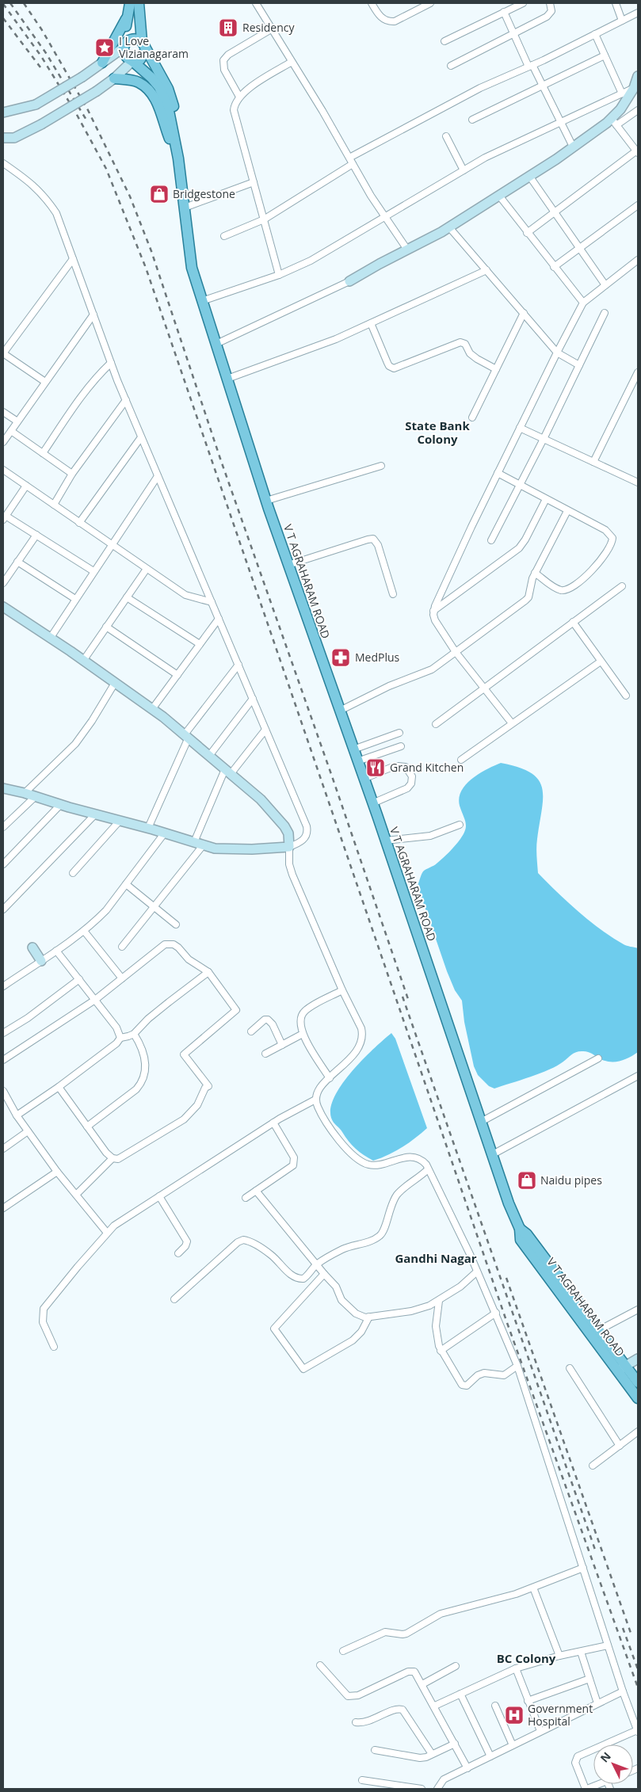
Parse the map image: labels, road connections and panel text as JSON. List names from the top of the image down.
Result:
{
  "streets": {
    "main road": ["V T AGRAHARAM ROAD"]
  },
  "districts": ["State Bank Colony", "Gandhi Nagar", "BC Colony"],
  "places": {
    "building": ["Residency"],
    "place": ["I Love Vizianagaram"],
    "shop": ["Bridgestone", "Naidu pipes"],
    "pharmacy": ["MedPlus"],
    "restaurant": ["Grand Kitchen"],
    "hospital": ["Government Hospital"]
  },
  "north": "top left"
}
